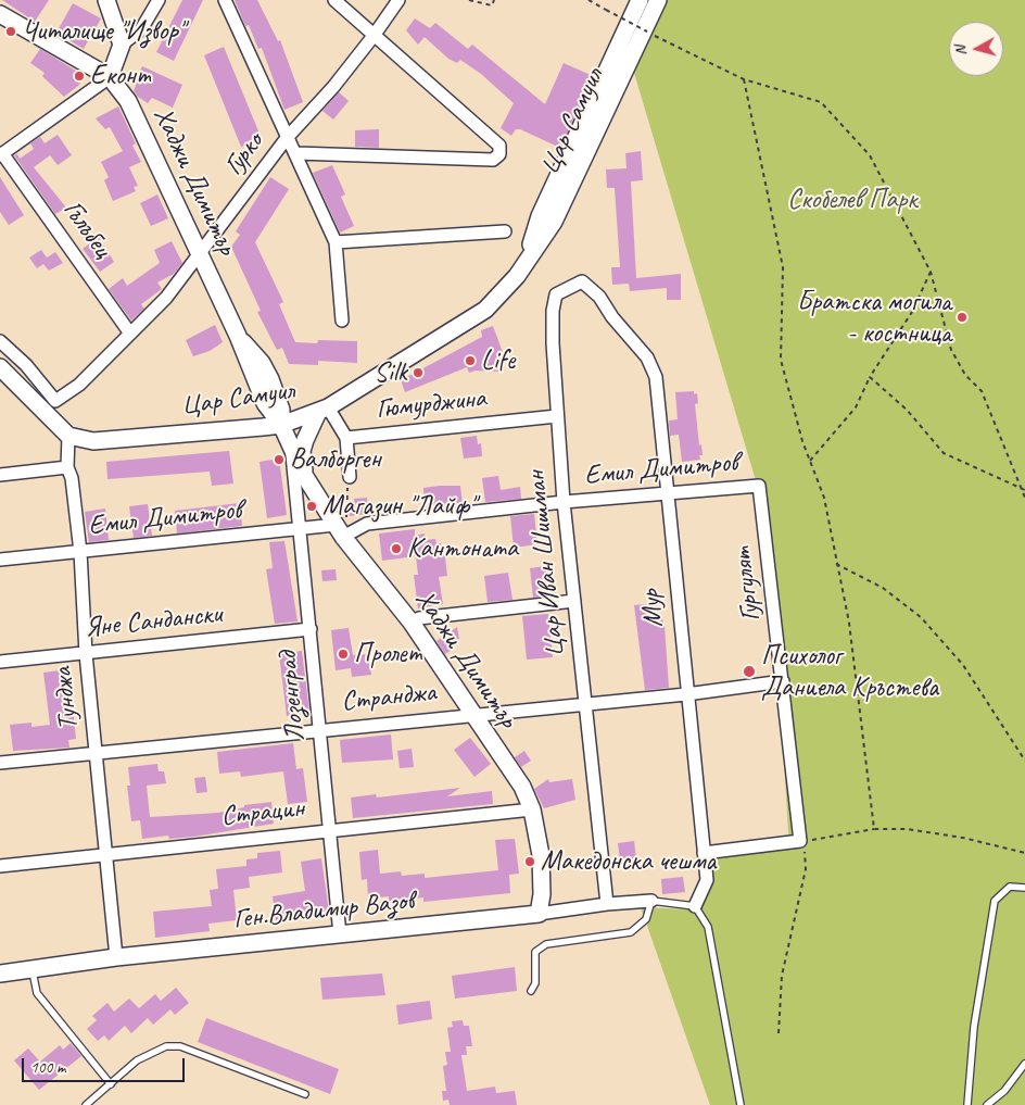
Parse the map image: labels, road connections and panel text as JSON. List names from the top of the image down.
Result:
{
  "streets": {
    "street": [
      "Цар Самуил",
      "Гурко",
      "Хаджи Димитър",
      "Гълъбец",
      "Гюмурджина",
      "Емил Димитров",
      "Цар Иван Шишман",
      "Гургулят",
      "Мур",
      "Яне Сандански",
      "Лозенград",
      "Странджа",
      "Тунджа",
      "Страцин",
      "Ген.Владимир Вазов"
    ]
  },
  "crossings": [
    ["Цар Самуил", "Хаджи Димитър"],
    ["Цар Самуил", "Гюмурджина"],
    ["Цар Самуил", "Тунджа"],
    ["Гурко", "Хаджи Димитър"],
    ["Гурко", "Гълъбец"],
    ["Хаджи Димитър", "Емил Димитров"],
    ["Хаджи Димитър", "Лозенград"],
    ["Хаджи Димитър", "Странджа"],
    ["Хаджи Димитър", "Страцин"],
    ["Хаджи Димитър", "Ген.Владимир Вазов"],
    ["Гюмурджина", "Цар Иван Шишман"],
    ["Емил Димитров", "Цар Иван Шишман"],
    ["Емил Димитров", "Гургулят"],
    ["Емил Димитров", "Мур"],
    ["Емил Димитров", "Лозенград"],
    ["Емил Димитров", "Тунджа"],
    ["Цар Иван Шишман", "Мур"],
    ["Цар Иван Шишман", "Странджа"],
    ["Цар Иван Шишман", "Ген.Владимир Вазов"],
    ["Гургулят", "Странджа"],
    ["Мур", "Странджа"],
    ["Яне Сандански", "Лозенград"],
    ["Яне Сандански", "Тунджа"],
    ["Лозенград", "Странджа"],
    ["Лозенград", "Страцин"],
    ["Лозенград", "Ген.Владимир Вазов"],
    ["Странджа", "Тунджа"],
    ["Тунджа", "Страцин"],
    ["Тунджа", "Ген.Владимир Вазов"]
  ],
  "parks": ["Скобелев Парк"],
  "places": [
    "Читалище \"Извор\"",
    "Еконт",
    "Братска могила - костница",
    "Life",
    "Silk",
    "Валборген",
    "Магазин \"Лайф\"",
    "Кантоната",
    "Пролет",
    "Психолог Даниела Кръстева",
    "Македонска чешма"
  ],
  "scale_bar": "100 m",
  "north": "left"
}
